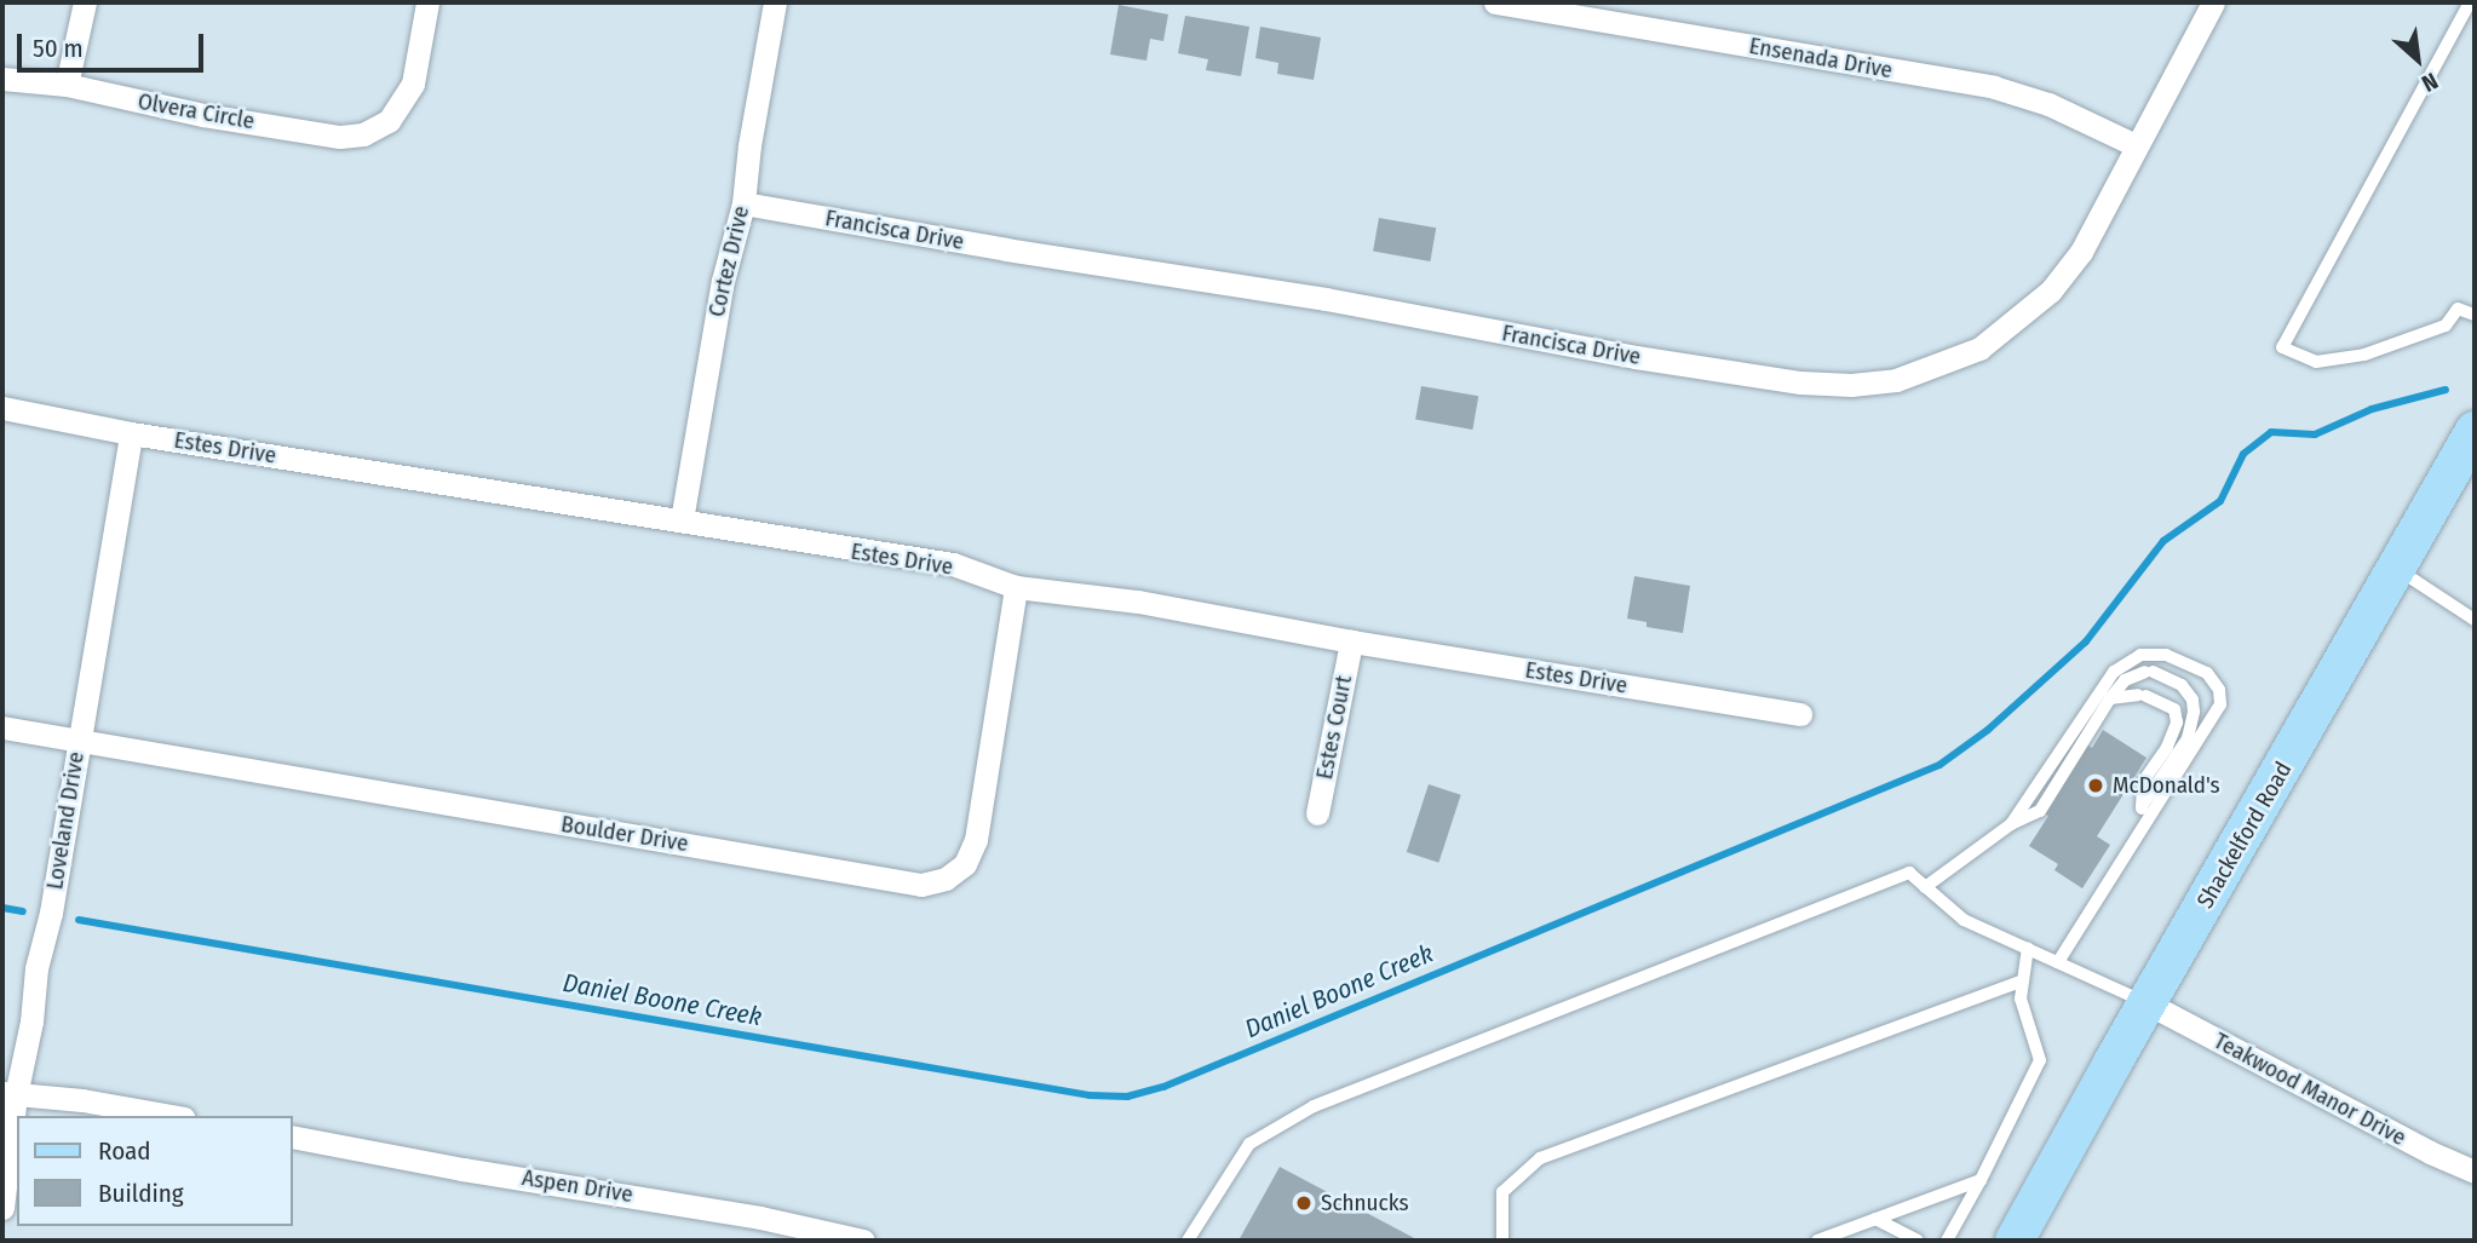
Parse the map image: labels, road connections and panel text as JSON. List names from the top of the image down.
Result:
{
  "streets": {
    "main road": ["Shackelford Road"],
    "street": [
      "Ensenada Drive",
      "Olvera Circle",
      "Francisca Drive",
      "Cortez Drive",
      "Estes Drive",
      "Estes Court",
      "Loveland Drive",
      "Boulder Drive",
      "Teakwood Manor Drive",
      "Aspen Drive"
    ]
  },
  "crossings": [
    ["Ensenada Drive", "Francisca Drive"],
    ["Francisca Drive", "Cortez Drive"],
    ["Cortez Drive", "Estes Drive"],
    ["Estes Drive", "Estes Court"],
    ["Estes Drive", "Loveland Drive"],
    ["Estes Drive", "Boulder Drive"],
    ["Loveland Drive", "Boulder Drive"],
    ["Shackelford Road", "Teakwood Manor Drive"]
  ],
  "water": ["Daniel Boone Creek"],
  "places": ["McDonald's", "Schnucks"],
  "legend": ["Road", "Building"],
  "scale_bar": "50 m",
  "north": "bottom right"
}
